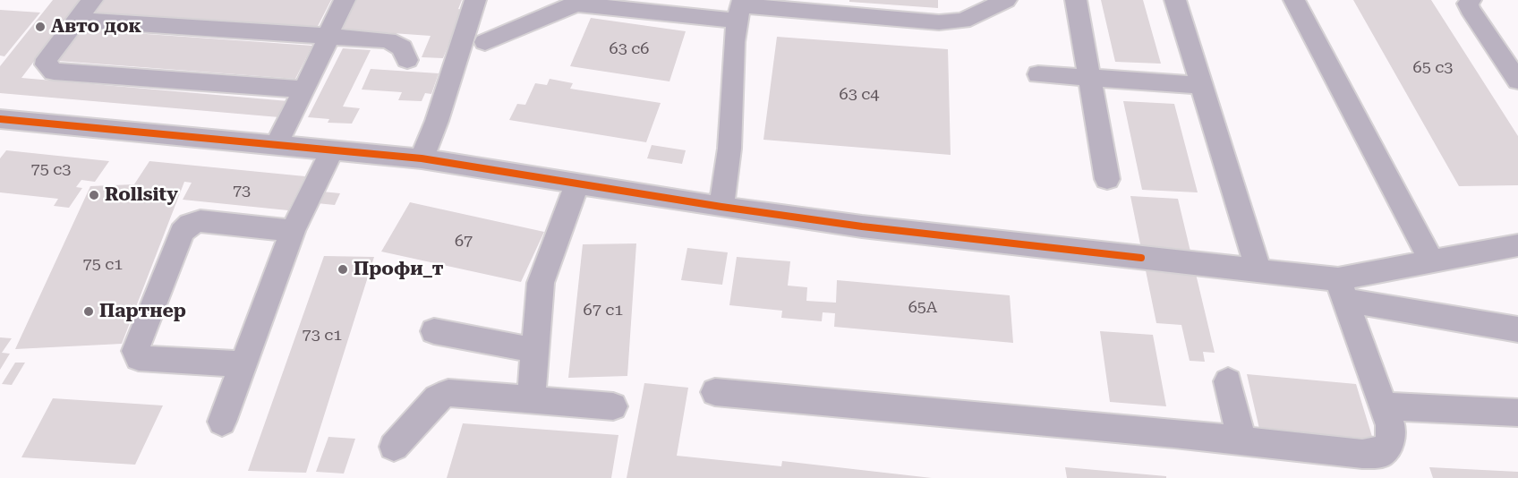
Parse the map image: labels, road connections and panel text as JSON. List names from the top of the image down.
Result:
{
  "places": [
    "Авто док",
    "Rollsity",
    "Профи_т",
    "Партнер"
  ],
  "house_numbers": [
    "63 с6",
    "65 с3",
    "63 с4",
    "75 с3",
    "73",
    "67",
    "75 с1",
    "65А",
    "67 с1",
    "73 с1"
  ]
}
